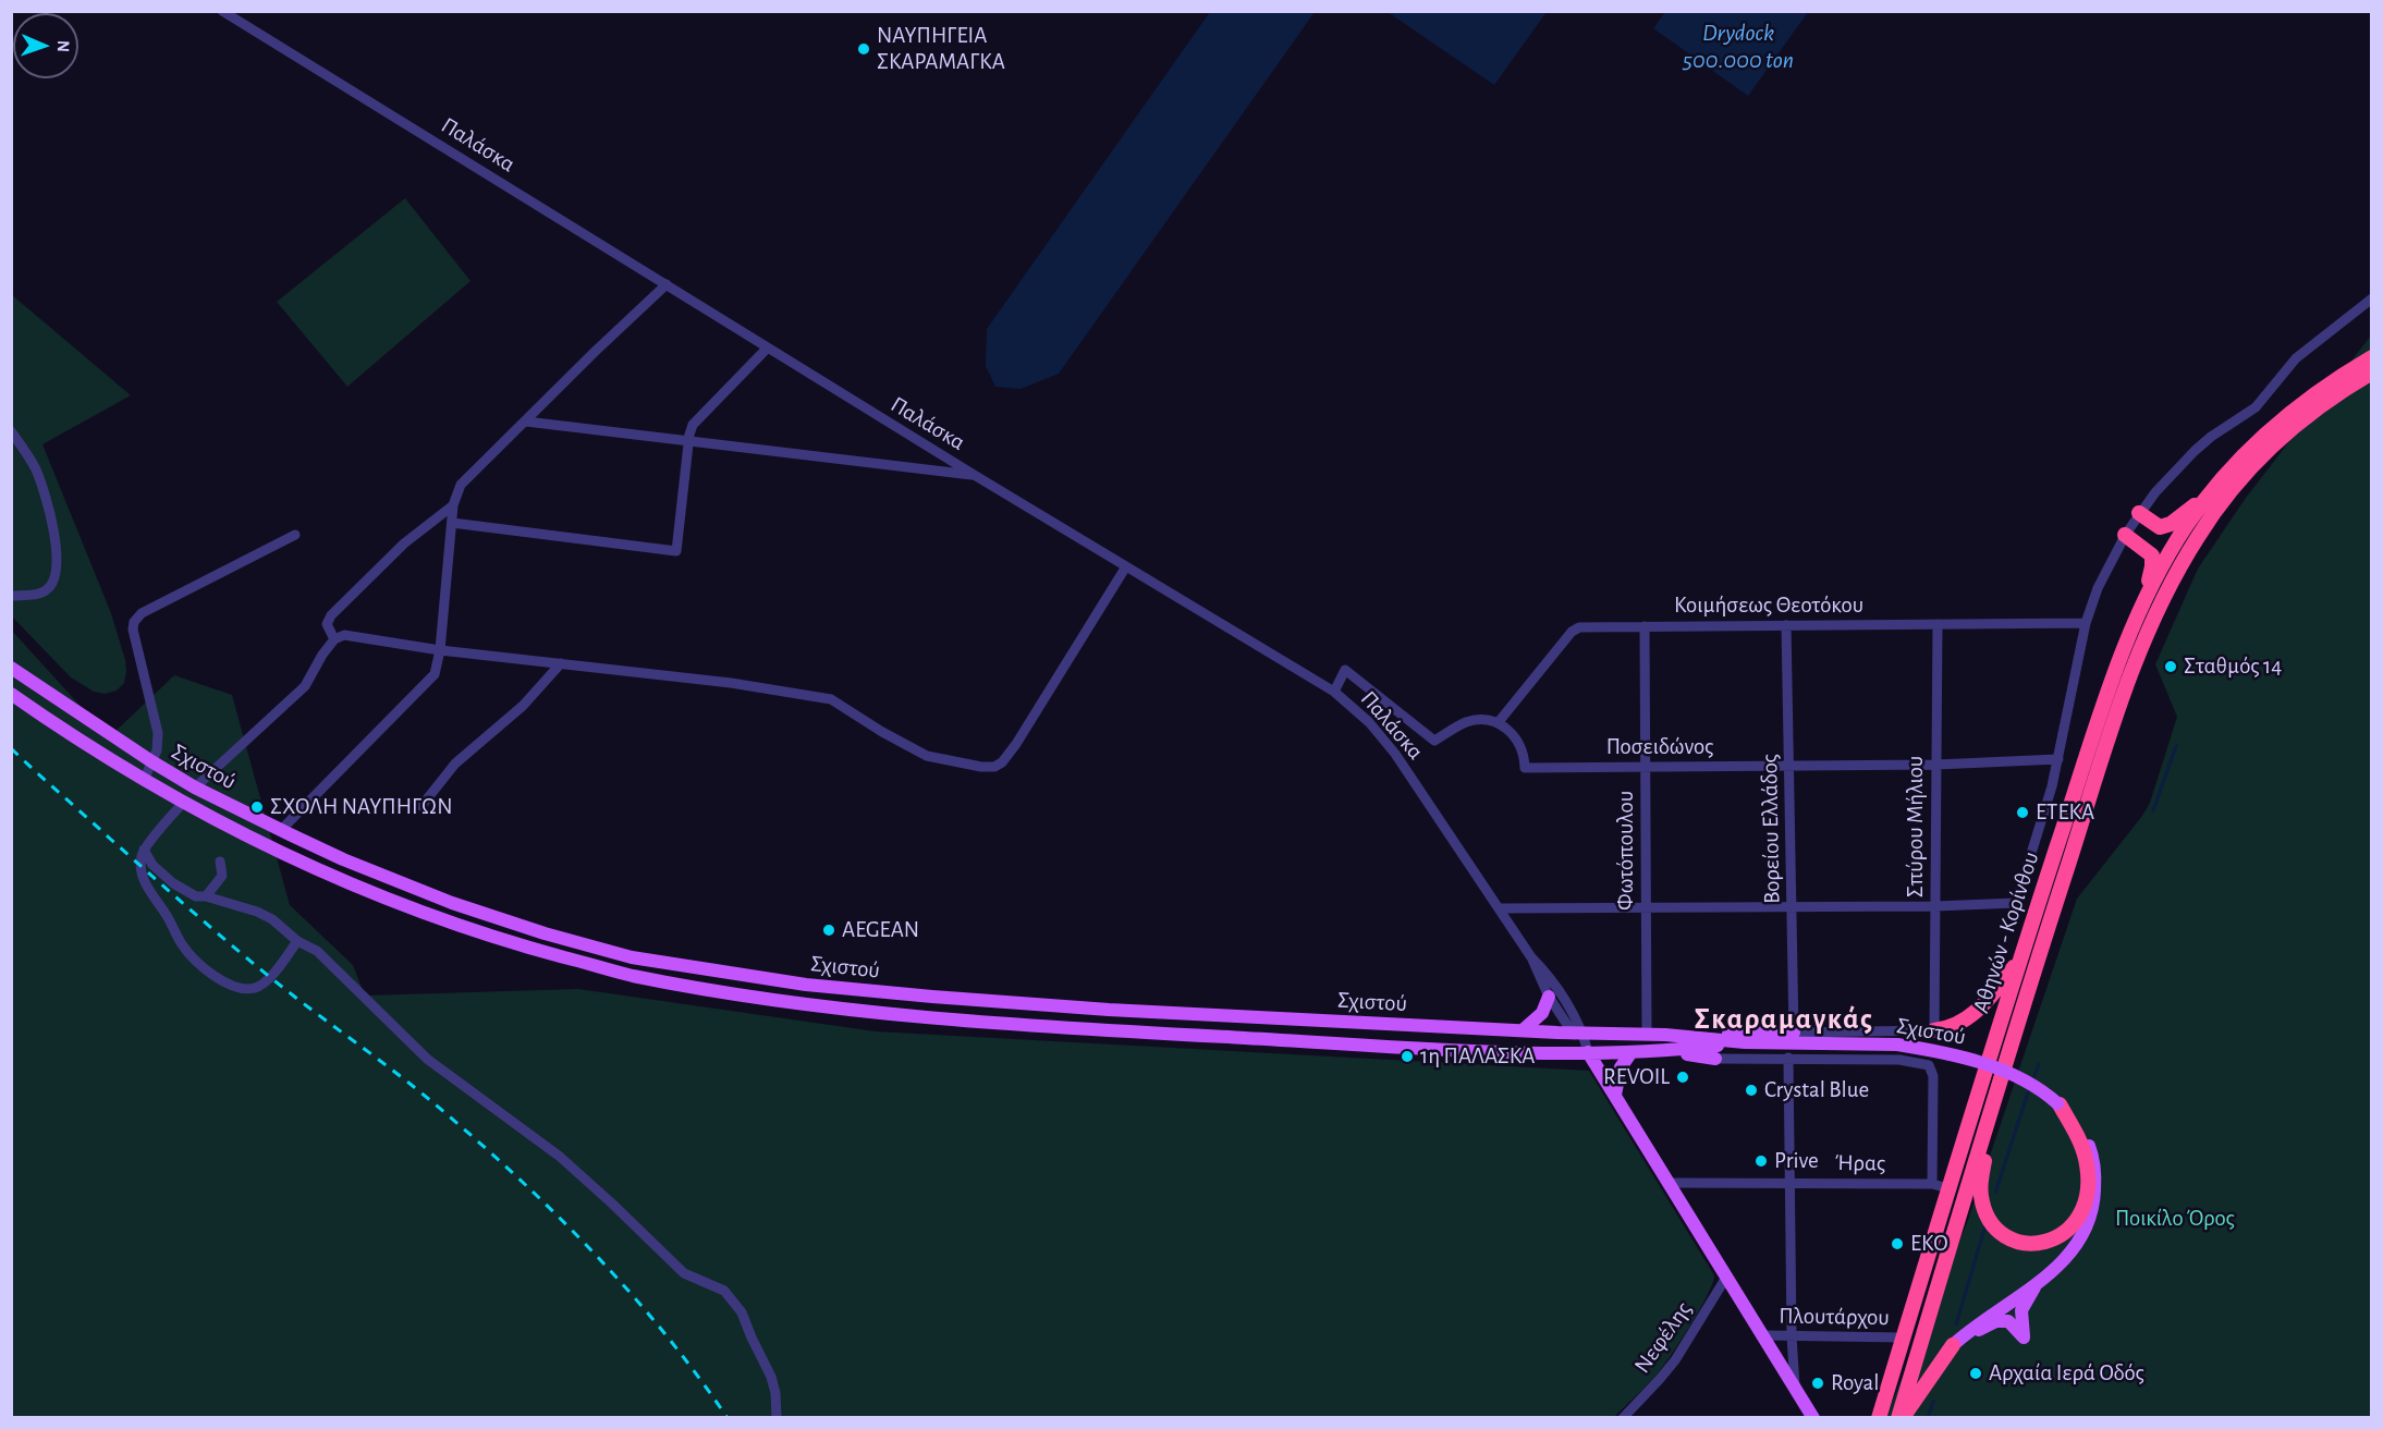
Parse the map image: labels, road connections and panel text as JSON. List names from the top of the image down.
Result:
{
  "streets": {
    "highway": ["Αθηνών - Κορίνθου"],
    "main road": ["Σχιστού"],
    "street": [
      "Παλάσκα",
      "Κοιμήσεως Θεοτόκου",
      "Ποσειδώνος",
      "Σπύρου Μήλιου",
      "Βορείου Ελλάδος",
      "Φωτόπουλου",
      "Ήρας",
      "Πλουτάρχου",
      "Νεφέλης"
    ]
  },
  "crossings": [
    ["Παλάσκα", "Σχιστού"],
    ["Κοιμήσεως Θεοτόκου", "Ποσειδώνος"],
    ["Κοιμήσεως Θεοτόκου", "Σπύρου Μήλιου"],
    ["Κοιμήσεως Θεοτόκου", "Βορείου Ελλάδος"],
    ["Κοιμήσεως Θεοτόκου", "Φωτόπουλου"],
    ["Ποσειδώνος", "Σπύρου Μήλιου"],
    ["Ποσειδώνος", "Βορείου Ελλάδος"],
    ["Ποσειδώνος", "Φωτόπουλου"],
    ["Σχιστού", "Σπύρου Μήλιου"],
    ["Σχιστού", "Βορείου Ελλάδος"],
    ["Σχιστού", "Φωτόπουλου"],
    ["Σχιστού", "Ήρας"],
    ["Αθηνών - Κορίνθου", "Ήρας"],
    ["Αθηνών - Κορίνθου", "Πλουτάρχου"]
  ],
  "districts": ["Σκαραμαγκάς"],
  "water": ["Drydock 500.000 ton"],
  "parks": ["Ποικίλο Όρος"],
  "places": [
    "ΝΑΥΠΗΓΕΙΑ ΣΚΑΡΑΜΑΓΚΑ",
    "Σταθμός 14",
    "ΣΧΟΛΗ ΝΑΥΠΗΓΩΝ",
    "ETEKA",
    "AEGEAN",
    "1η ΠΑΛΑΣΚΑ",
    "REVOIL",
    "Crystal Blue",
    "Prive",
    "EKO",
    "Αρχαία Ιερά Οδός",
    "Royal"
  ],
  "north": "right"
}
